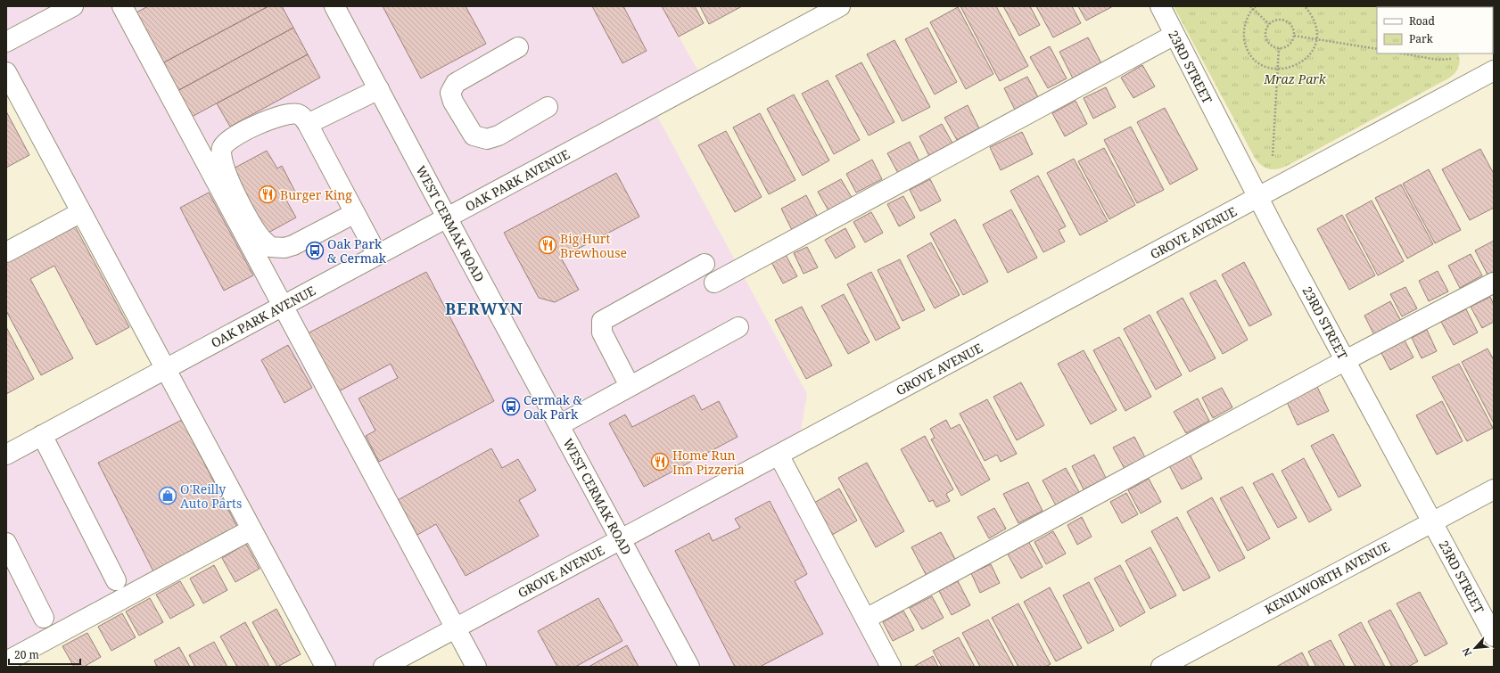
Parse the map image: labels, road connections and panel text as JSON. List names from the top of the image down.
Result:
{
  "streets": {
    "street": [
      "23RD STREET",
      "OAK PARK AVENUE",
      "WEST CERMAK ROAD",
      "GROVE AVENUE",
      "KENILWORTH AVENUE"
    ]
  },
  "crossings": [
    ["23RD STREET", "GROVE AVENUE"],
    ["23RD STREET", "KENILWORTH AVENUE"],
    ["OAK PARK AVENUE", "WEST CERMAK ROAD"],
    ["WEST CERMAK ROAD", "GROVE AVENUE"]
  ],
  "districts": ["BERWYN"],
  "parks": ["Mraz Park"],
  "places": {
    "restaurant": ["Burger King", "Big Hurt Brewhouse", "Home Run Inn Pizzeria"],
    "bus stop": ["Oak Park & Cermak", "Cermak & Oak Park"],
    "shop": ["O'Reilly Auto Parts"]
  },
  "legend": ["Road", "Park"],
  "scale_bar": "20 m",
  "north": "bottom left"
}
